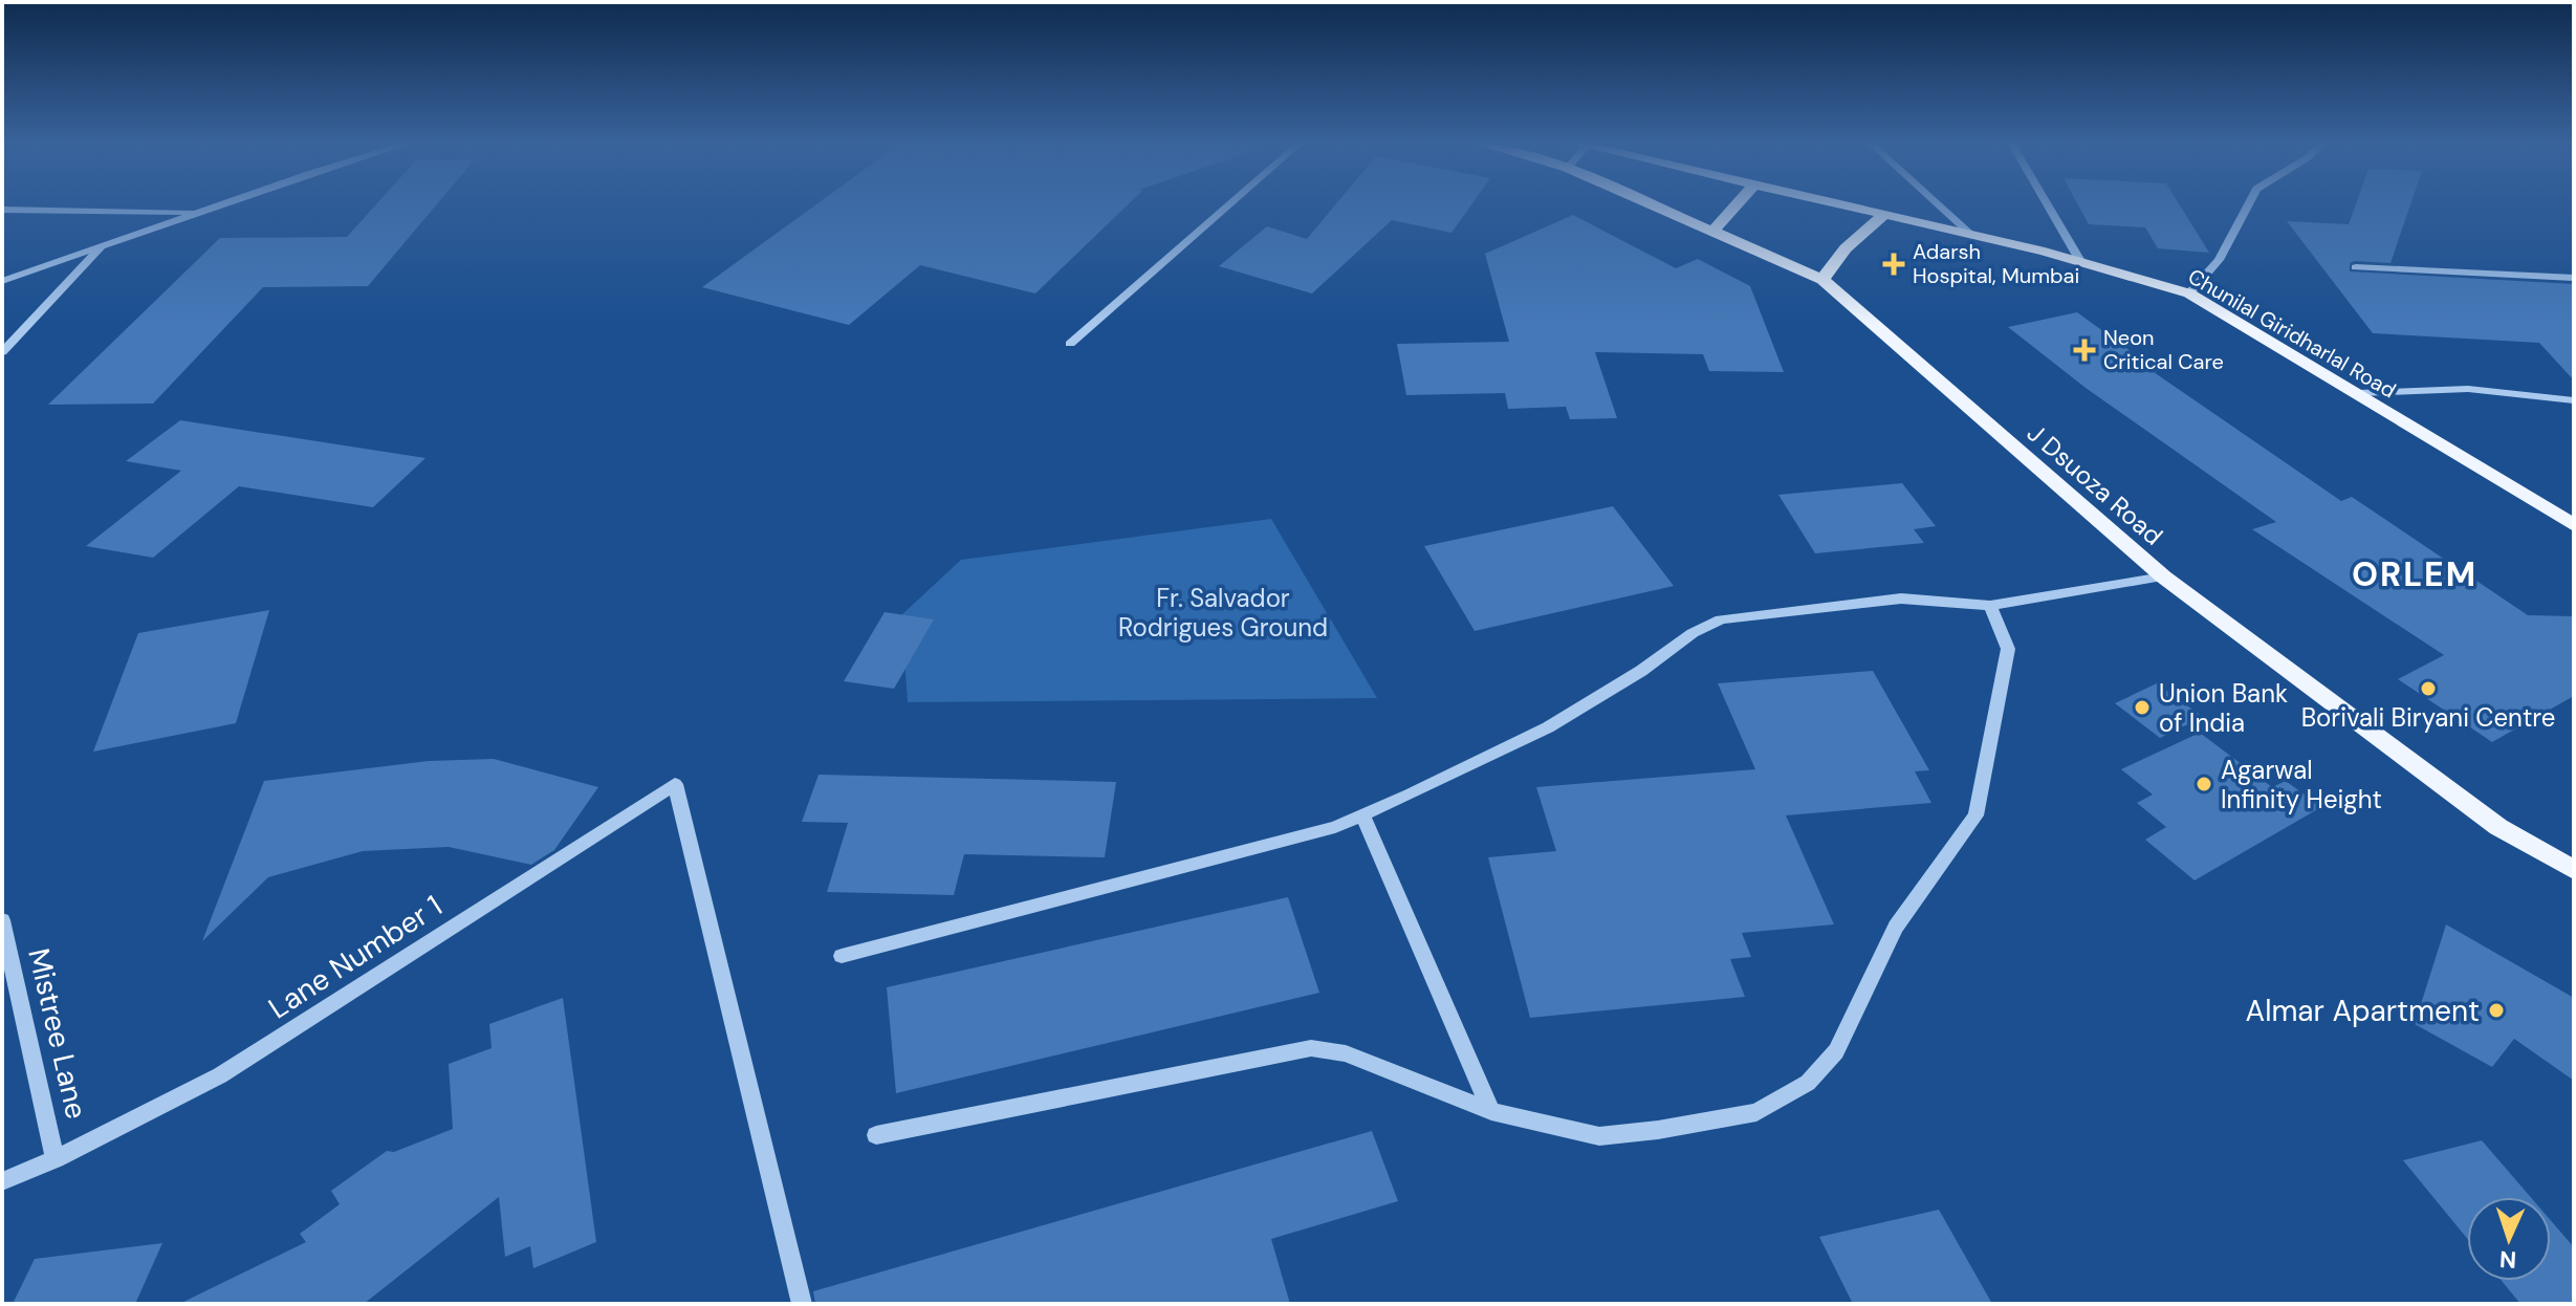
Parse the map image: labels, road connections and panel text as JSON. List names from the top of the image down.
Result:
{
  "streets": {
    "main road": ["Chunilal Giridharlal Road", "J Dsuoza Road"],
    "street": ["Lane Number 1", "Mistree Lane"]
  },
  "crossings": [
    ["Lane Number 1", "Mistree Lane"]
  ],
  "districts": ["ORLEM"],
  "parks": ["Fr. Salvador Rodrigues Ground"],
  "places": {
    "health": ["Adarsh Hospital, Mumbai", "Neon Critical Care"],
    "other": [
      "Borivali Biryani Centre",
      "Union Bank of India",
      "Agarwal Infinity Height",
      "Almar Apartment"
    ]
  },
  "north": "bottom"
}
